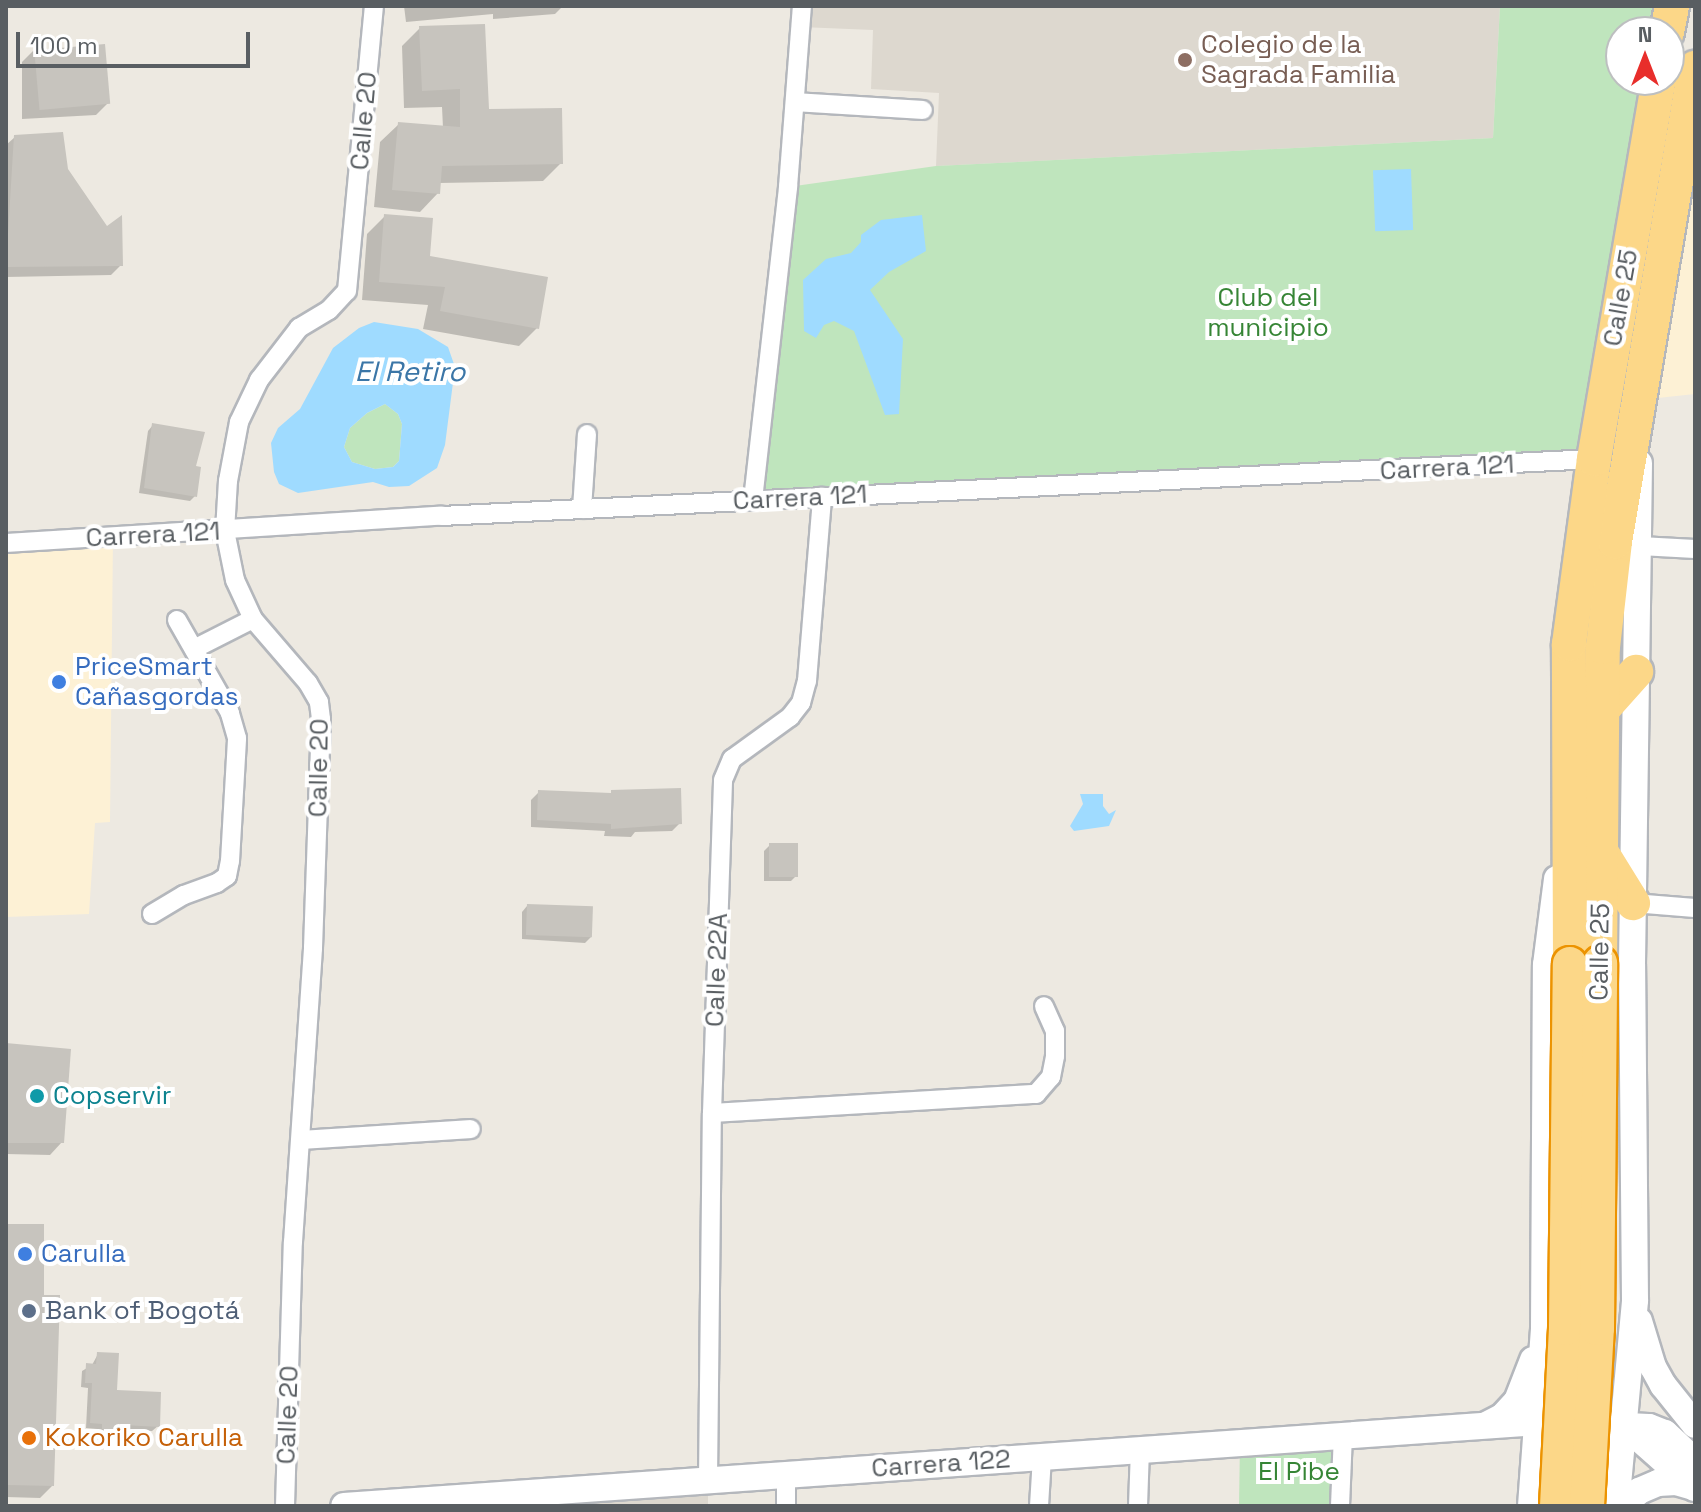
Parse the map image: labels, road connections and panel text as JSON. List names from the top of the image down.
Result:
{
  "streets": {
    "highway": ["Calle 25"],
    "main road": ["Carrera 122"],
    "street": ["Calle 20", "Carrera 121", "Calle 22A"]
  },
  "crossings": [
    ["Calle 20", "Carrera 121"],
    ["Calle 25", "Carrera 121"],
    ["Calle 25", "Carrera 122"],
    ["Carrera 121", "Calle 22A"],
    ["Calle 22A", "Carrera 122"]
  ],
  "water": ["El Retiro"],
  "parks": ["Club del municipio", "El Pibe"],
  "places": [
    "Colegio de la Sagrada Familia",
    "PriceSmart Cañasgordas",
    "Copservir",
    "Carulla",
    "Bank of Bogotá",
    "Kokoriko Carulla"
  ],
  "scale_bar": "100 m",
  "north": "top"
}
